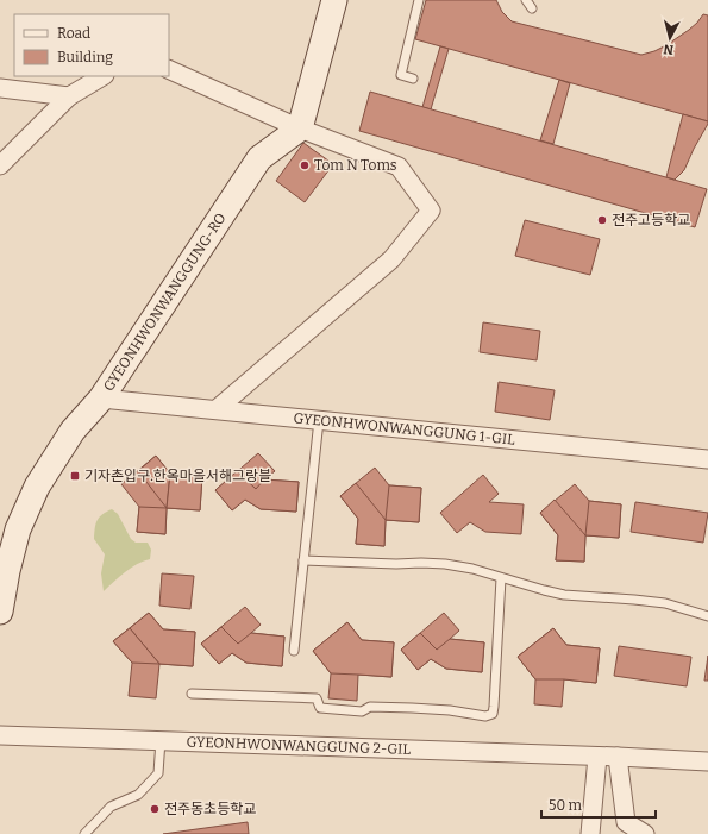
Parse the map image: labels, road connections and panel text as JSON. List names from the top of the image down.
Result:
{
  "streets": {
    "street": ["GYEONHWONWANGGUNG-RO", "GYEONHWONWANGGUNG 1-GIL", "GYEONHWONWANGGUNG 2-GIL"]
  },
  "crossings": [
    ["GYEONHWONWANGGUNG-RO", "GYEONHWONWANGGUNG 1-GIL"]
  ],
  "places": {
    "other": ["Tom N Toms", "전주고등학교", "전주동초등학교"],
    "transit": ["기자촌입구.한옥마을서해그랑블"]
  },
  "legend": ["Road", "Building"],
  "scale_bar": "50 m",
  "north": "bottom"
}
